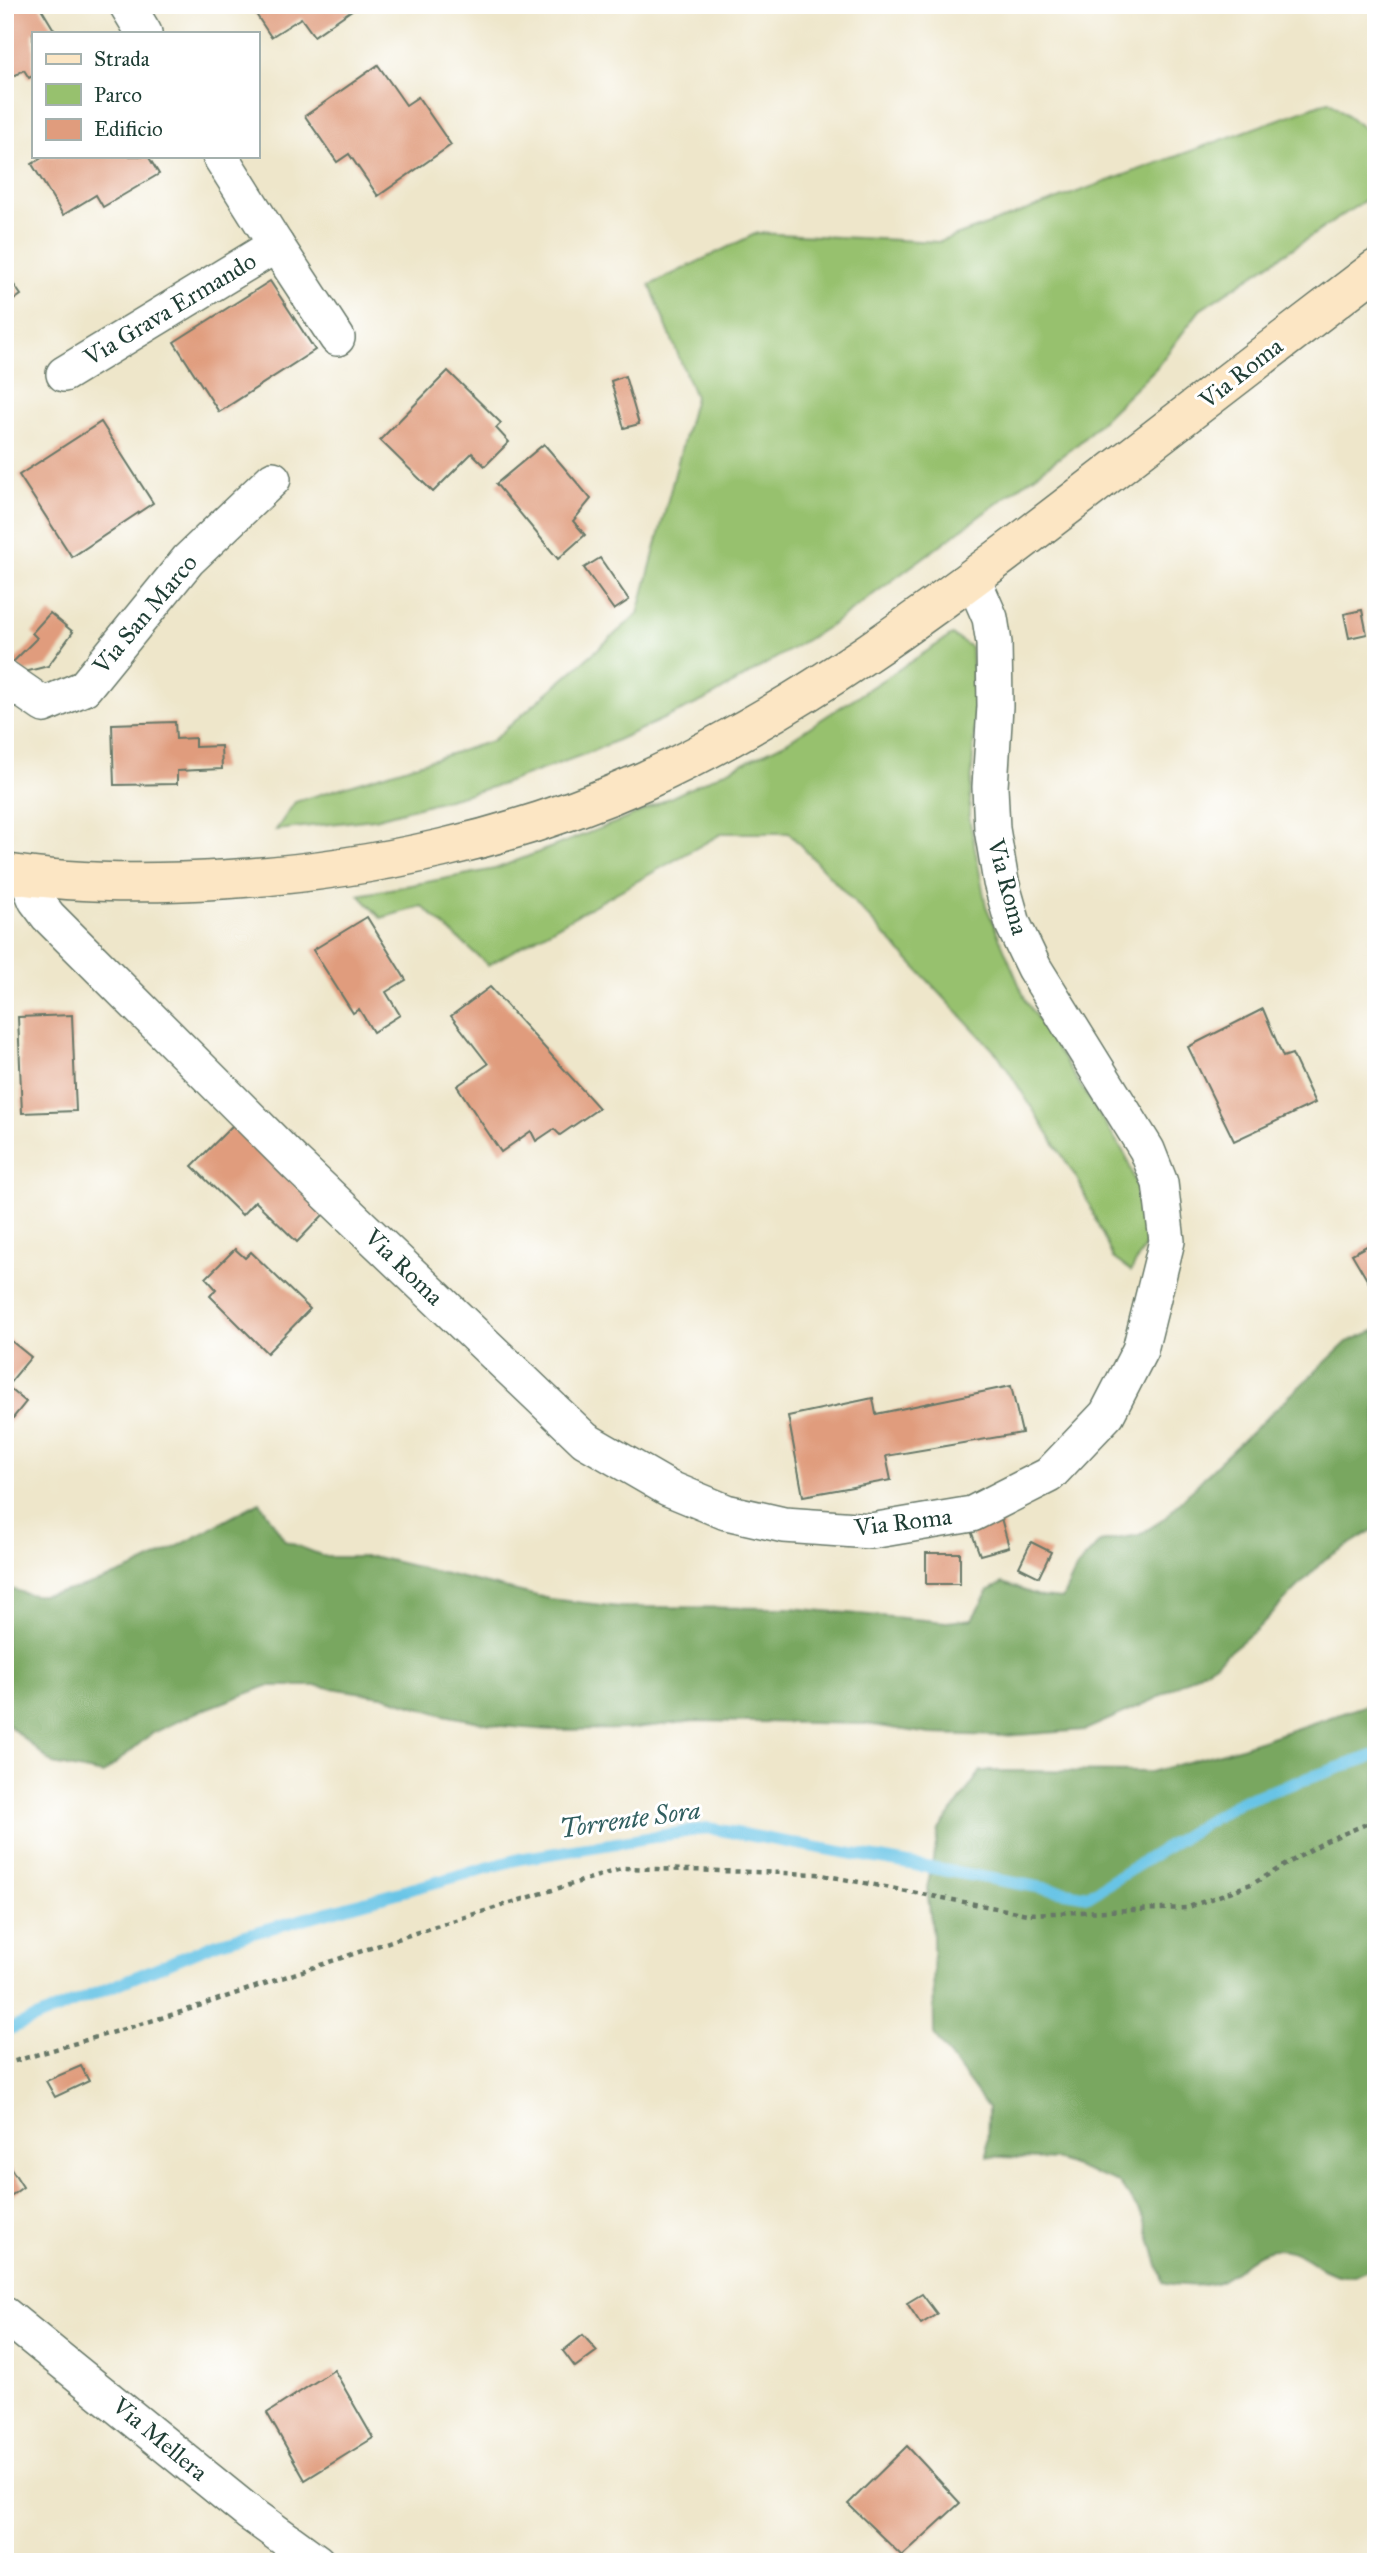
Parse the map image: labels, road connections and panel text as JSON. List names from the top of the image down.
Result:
{
  "streets": {
    "main road": ["Via Roma"],
    "street": ["Via Grava Ermando", "Via San Marco", "Via Mellera"]
  },
  "water": ["Torrente Sora"],
  "legend": ["Strada", "Parco", "Edificio"]
}
